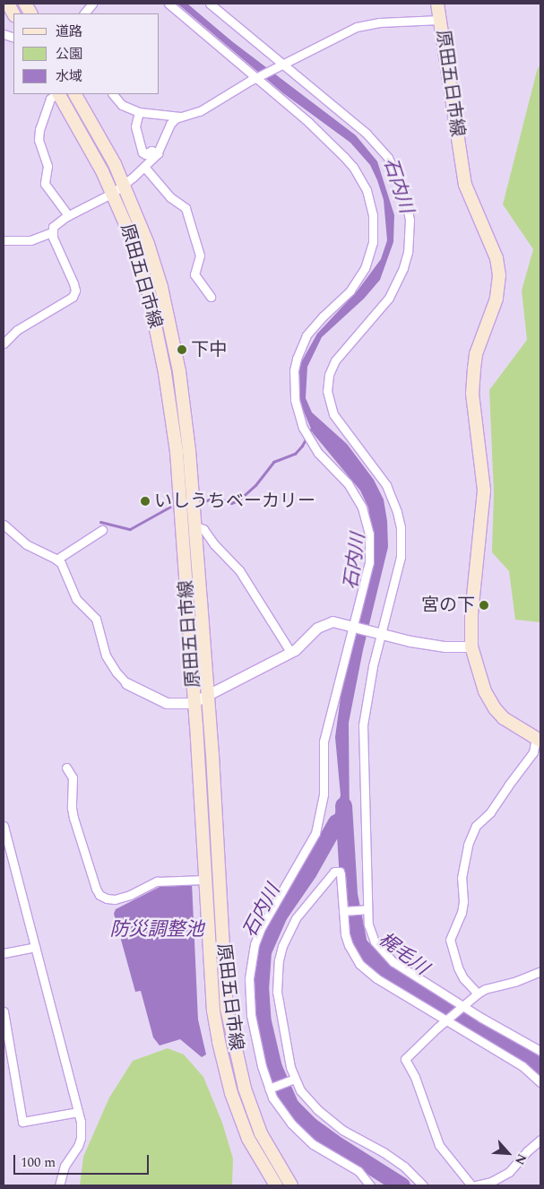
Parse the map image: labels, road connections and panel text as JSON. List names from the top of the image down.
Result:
{
  "streets": {
    "main road": ["原田五日市線"]
  },
  "water": ["石内川", "防災調整池", "梶毛川"],
  "places": ["下中", "いしうちベーカリー", "宮の下"],
  "legend": ["道路", "公園", "水域"],
  "scale_bar": "100 m",
  "north": "bottom right"
}
